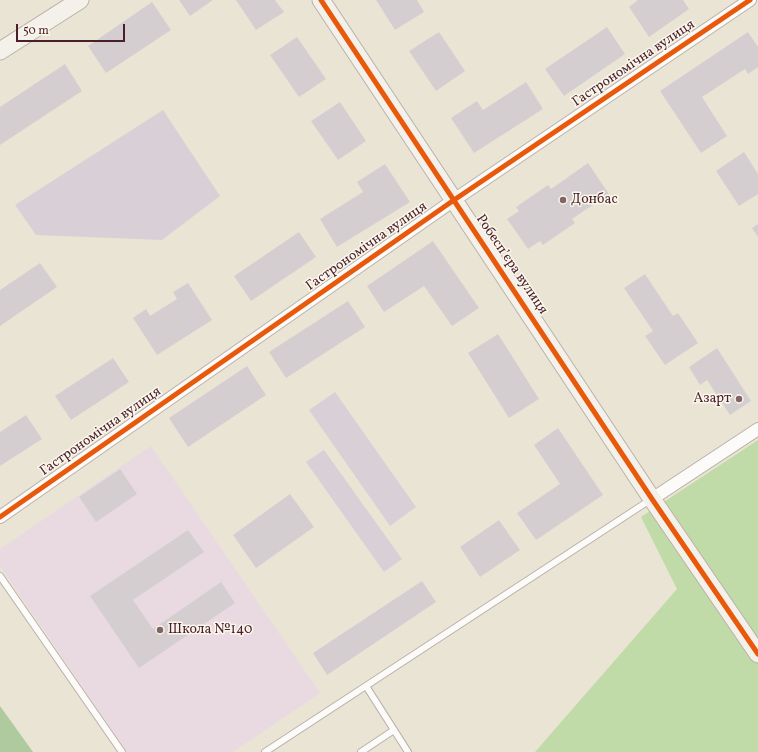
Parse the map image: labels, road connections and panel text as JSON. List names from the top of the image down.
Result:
{
  "streets": {
    "street": ["Гастрономічна вулиця", "Робесп’єра вулиця"]
  },
  "crossings": [
    ["Гастрономічна вулиця", "Робесп’єра вулиця"]
  ],
  "places": ["Донбас", "Азарт", "Школа №140"],
  "scale_bar": "50 m"
}
